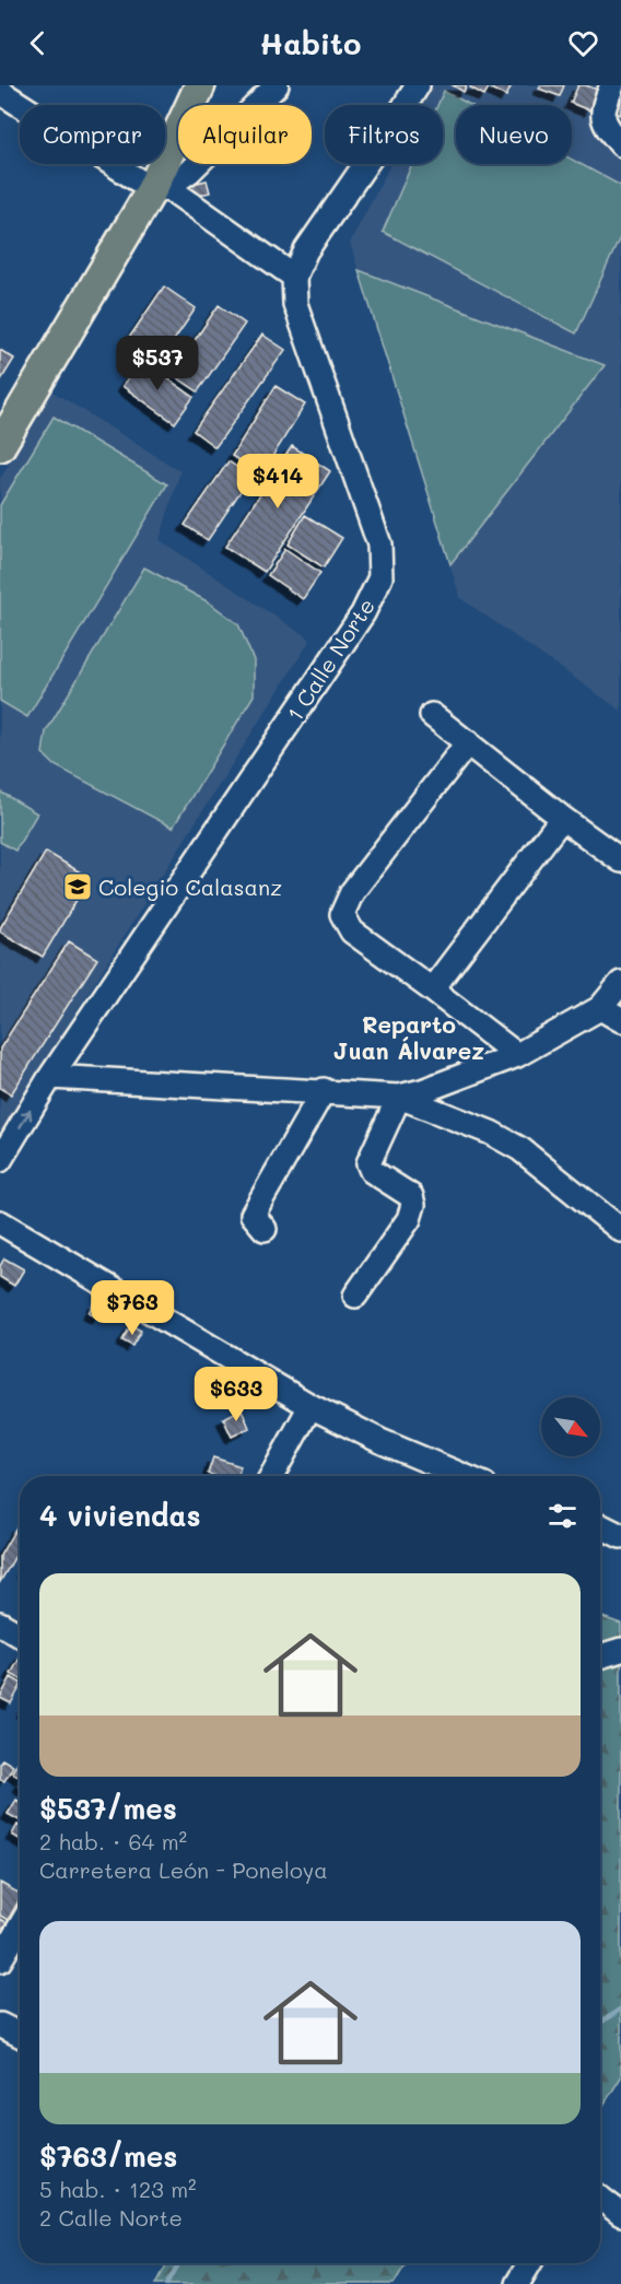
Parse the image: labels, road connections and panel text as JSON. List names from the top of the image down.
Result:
{
  "streets": {
    "street": ["1 Calle Norte"]
  },
  "districts": ["Reparto Juan Álvarez"],
  "places": {
    "school or university": ["Colegio Calasanz"]
  },
  "north": "bottom right",
  "page": {
    "header": "Habito",
    "chip": [
      "Comprar",
      "Alquilar",
      "Filtros",
      "Nuevo"
    ],
    "price": [
      "$537",
      "$414",
      "$763",
      "$633"
    ],
    "heading": "4 viviendas",
    "list": [
      {
        "name": "$537/mes",
        "note": "2 hab. · 64 m² · Carretera León - Poneloya"
      },
      {
        "name": "$763/mes",
        "note": "5 hab. · 123 m² · 2 Calle Norte"
      }
    ]
  }
}
